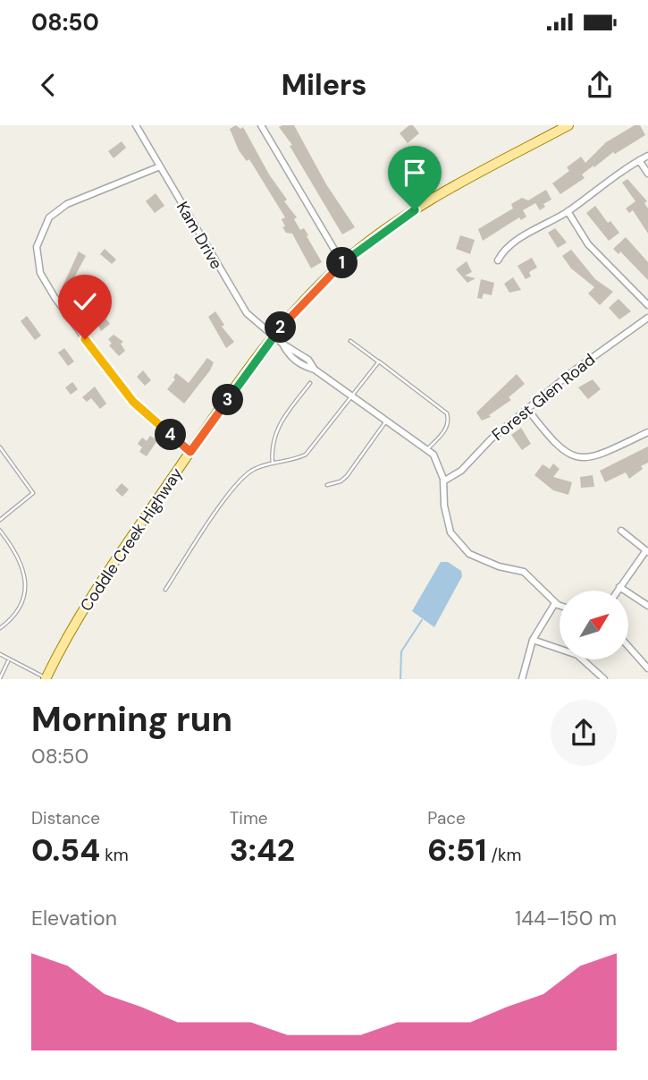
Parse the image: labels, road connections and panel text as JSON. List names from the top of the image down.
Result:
{
  "streets": {
    "main road": ["Coddle Creek Highway"],
    "street": ["Kam Drive", "Forest Glen Road"]
  },
  "crossings": [
    ["Kam Drive", "Coddle Creek Highway"]
  ],
  "north": "top right",
  "page": {
    "status": "08:50",
    "header": "Milers",
    "pins": [
      "1",
      "2",
      "3",
      "4"
    ],
    "heading": ["Morning run", "08:50"],
    "stats": [
      ["Distance", "0.54 km"],
      ["Time", "3:42"],
      ["Pace", "6:51 /km"]
    ],
    "chart": ["Elevation", "144–150 m"]
  }
}
